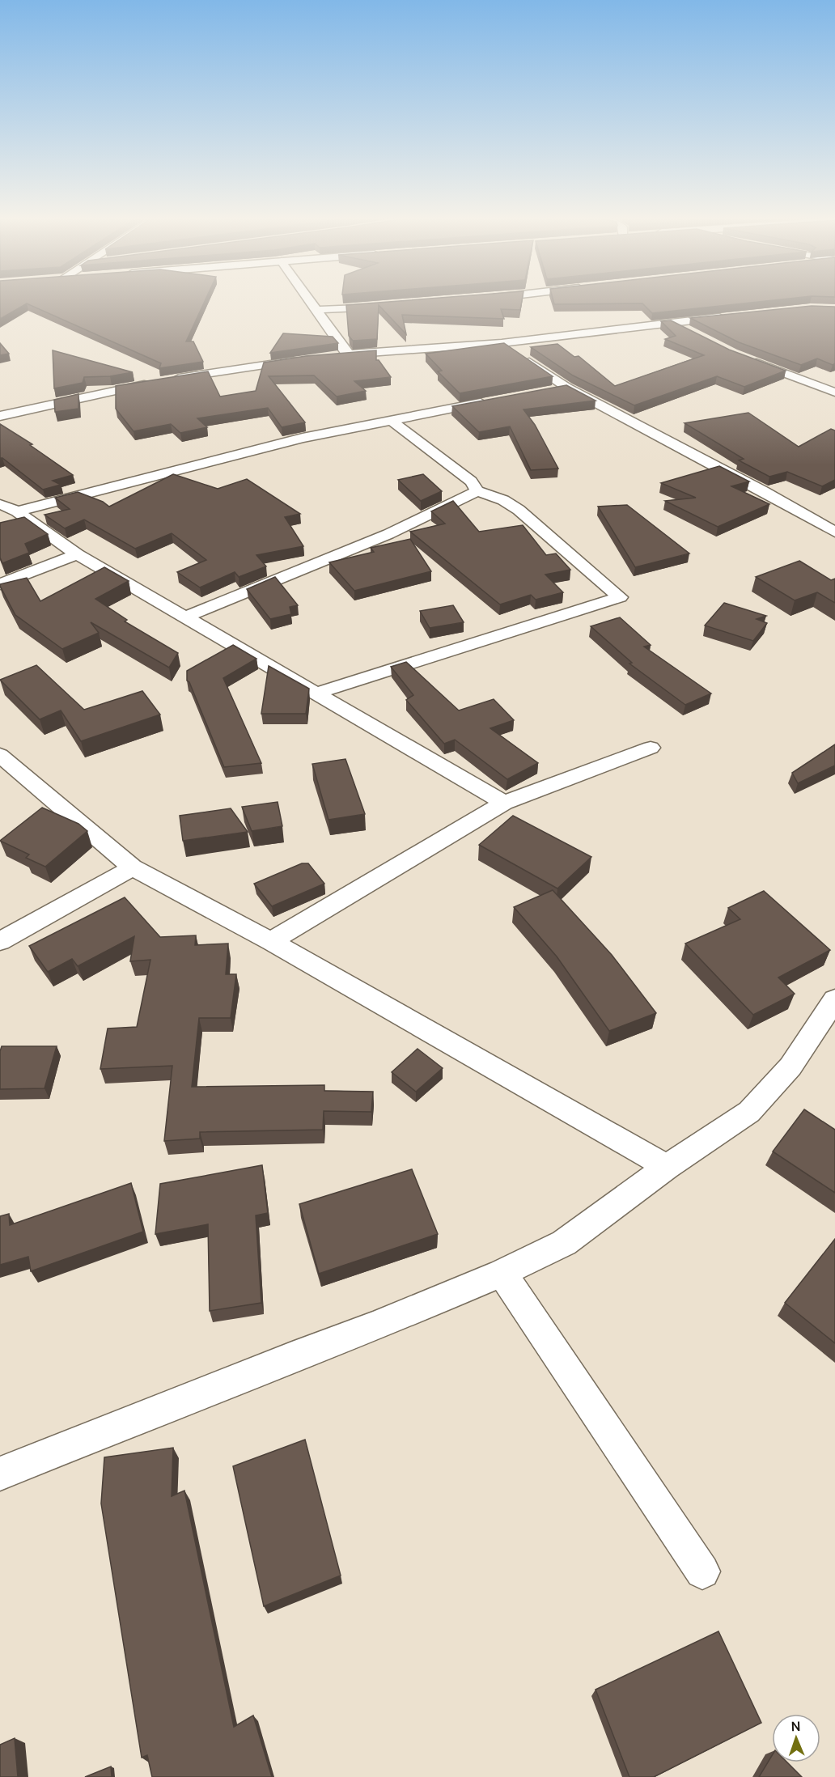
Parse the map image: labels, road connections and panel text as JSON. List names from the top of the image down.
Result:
{
  "north": "top"
}
